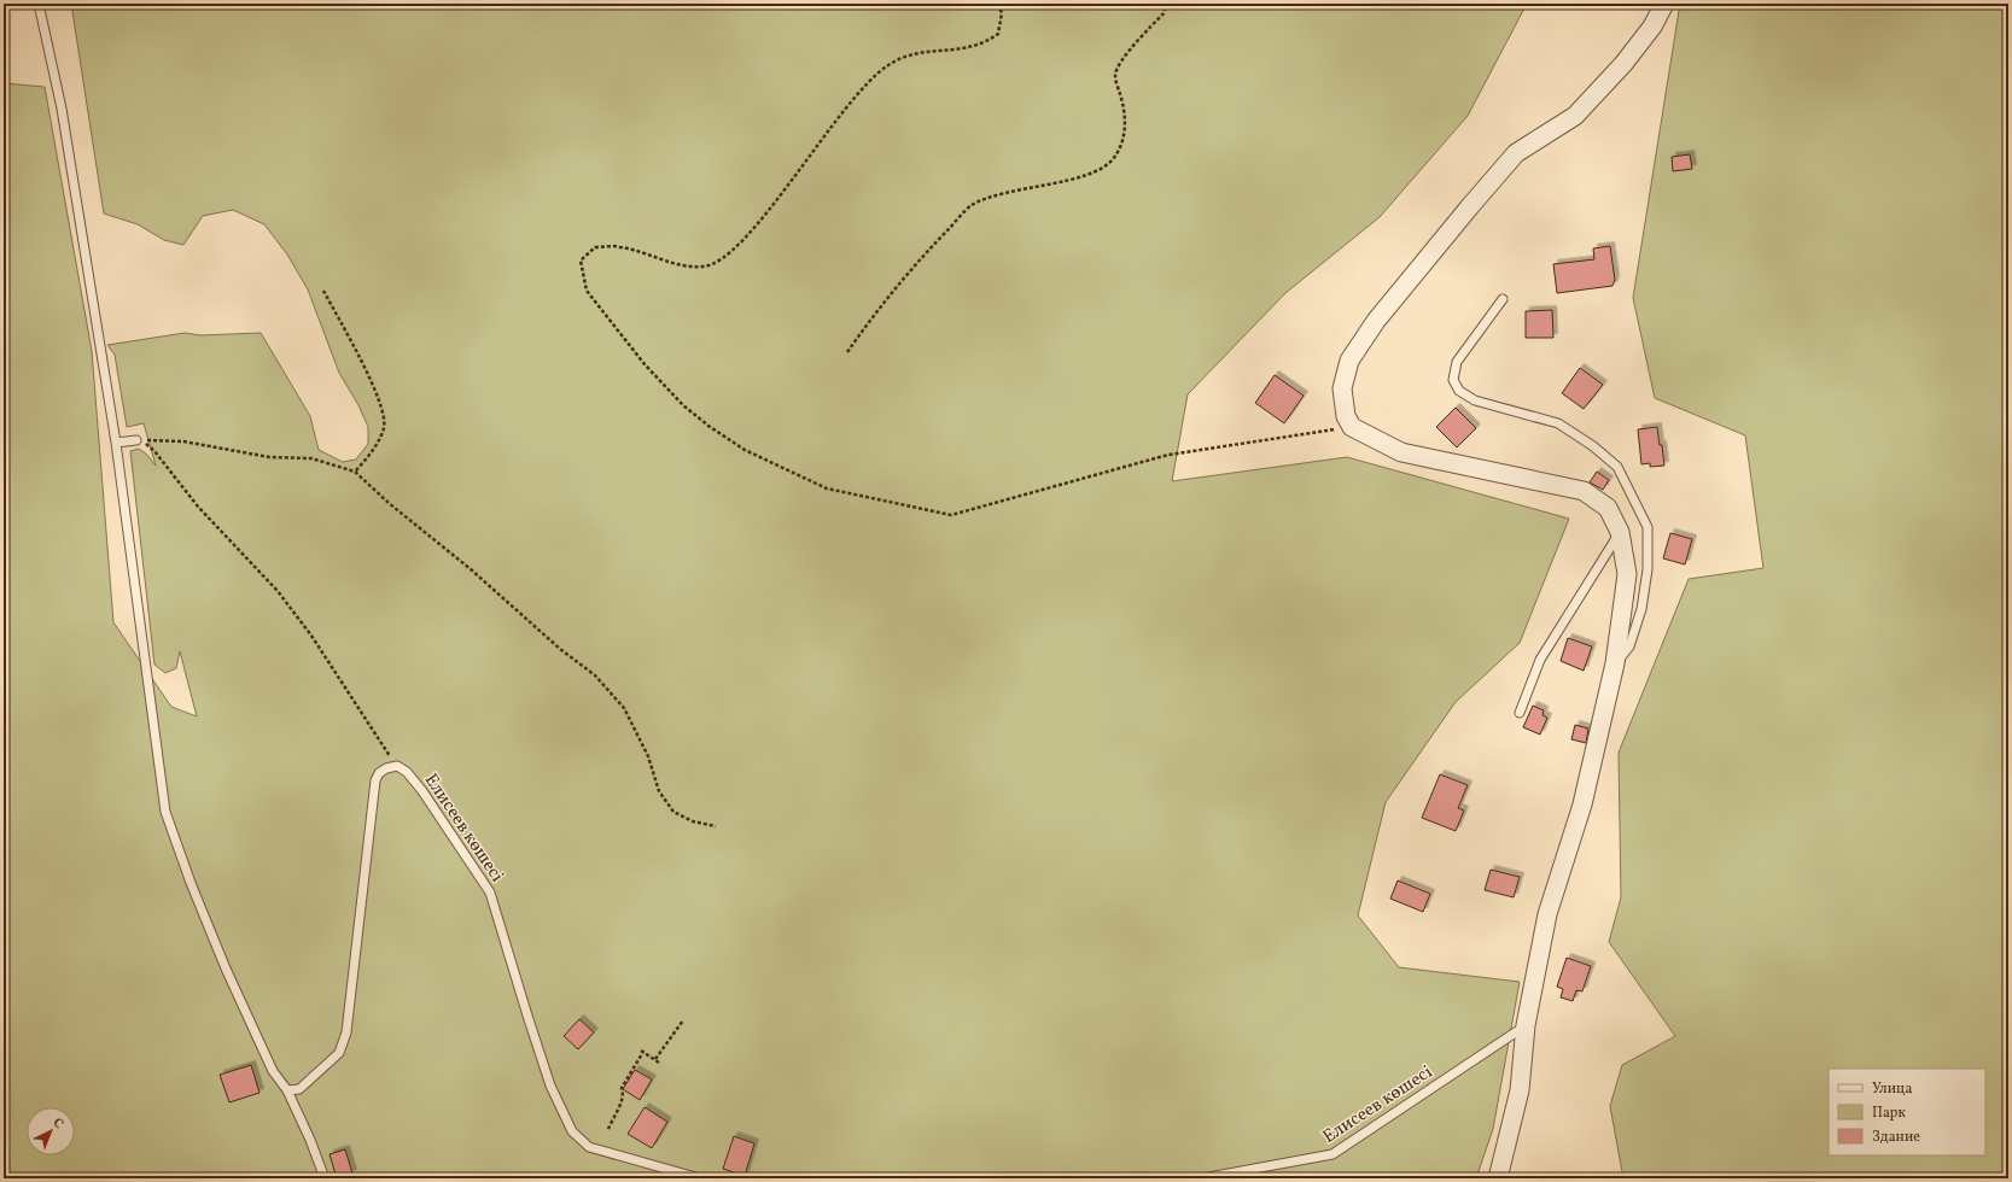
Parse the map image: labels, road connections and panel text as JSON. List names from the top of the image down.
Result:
{
  "streets": {
    "lane": ["Елисеев көшесі"]
  },
  "legend": ["Улица", "Парк", "Здание"],
  "north": "top right"
}
